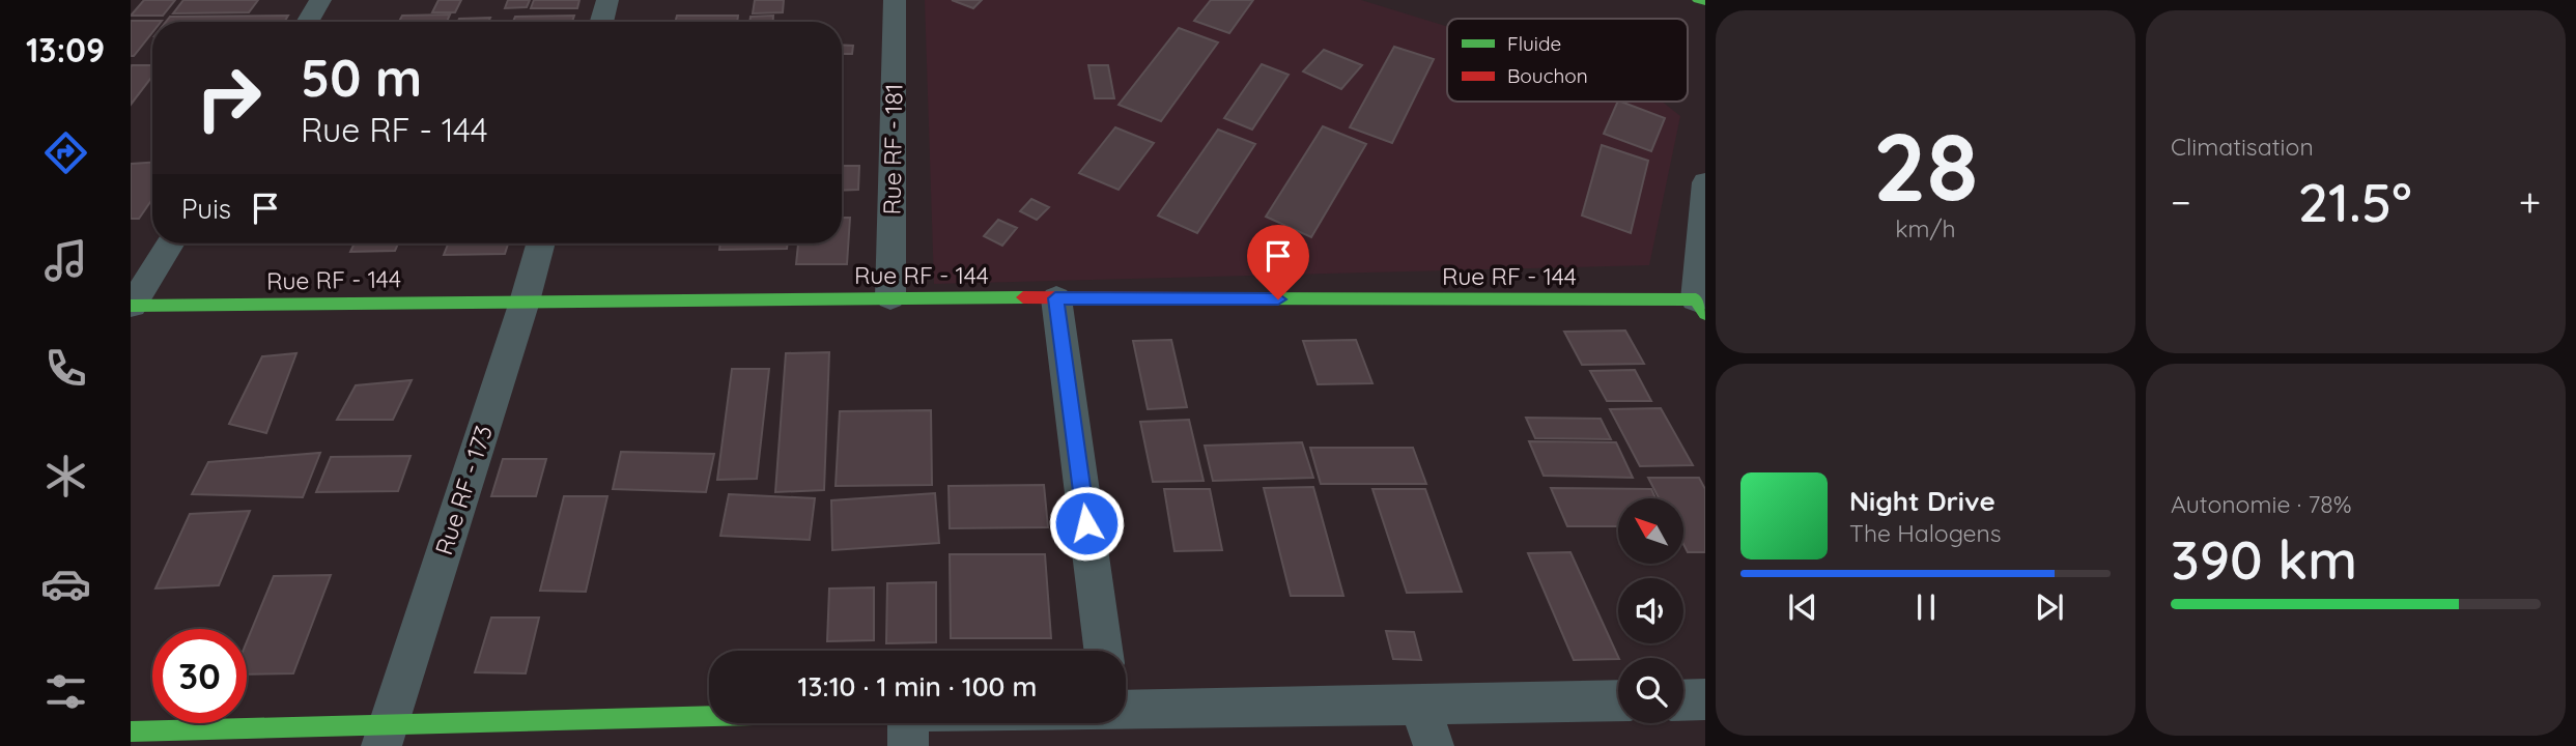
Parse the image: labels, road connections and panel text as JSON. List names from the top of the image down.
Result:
{
  "streets": {
    "street": ["Rue RF - 181", "Rue RF - 144", "Rue RF - 173"]
  },
  "crossings": [
    ["Rue RF - 181", "Rue RF - 144"],
    ["Rue RF - 144", "Rue RF - 173"]
  ],
  "legend": ["Fluide", "Bouchon"],
  "north": "top left",
  "page": {
    "tabs": "13:09",
    "tile": [
      ["28", "km/h"],
      "Climatisation",
      ["Autonomie · 78%", "390 km"]
    ],
    "turn": ["50 m", "Rue RF - 144"],
    "heat": ["−", "21.5°", "+"],
    "then": "Puis",
    "song": ["Night Drive", "The Halogens"],
    "limit": "30",
    "trip": "13:10 · 1 min · 100 m"
  }
}
